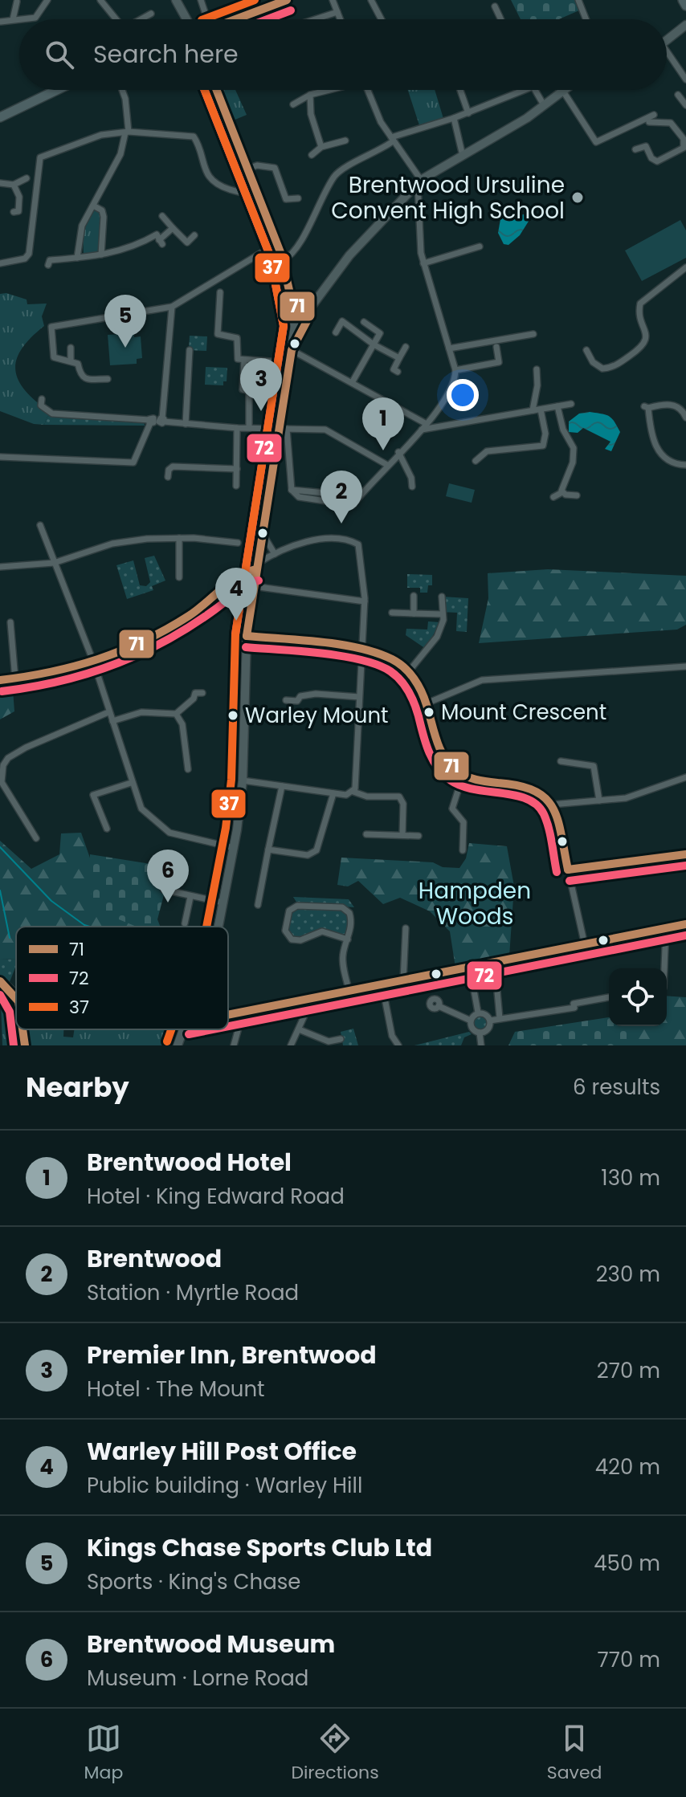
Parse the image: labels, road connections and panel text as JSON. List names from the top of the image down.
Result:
{
  "parks": ["Hampden Woods"],
  "places": ["Brentwood Ursuline Convent High School", "Mount Crescent", "Warley Mount"],
  "lines": ["transit line 71", "transit line 37", "transit line 72"],
  "legend": ["71", "72", "37"],
  "page": {
    "search": "Search here",
    "pins": [
      "5",
      "3",
      "1",
      "2",
      "4",
      "6"
    ],
    "heading": ["Nearby", "6 results"],
    "list": [
      {
        "mark": "1",
        "name": "Brentwood Hotel",
        "note": "Hotel · King Edward Road",
        "value": "130 m"
      },
      {
        "mark": "2",
        "name": "Brentwood",
        "note": "Station · Myrtle Road",
        "value": "230 m"
      },
      {
        "mark": "3",
        "name": "Premier Inn, Brentwood",
        "note": "Hotel · The Mount",
        "value": "270 m"
      },
      {
        "mark": "4",
        "name": "Warley Hill Post Office",
        "note": "Public building · Warley Hill",
        "value": "420 m"
      },
      {
        "mark": "5",
        "name": "Kings Chase Sports Club Ltd",
        "note": "Sports · King's Chase",
        "value": "450 m"
      },
      {
        "mark": "6",
        "name": "Brentwood Museum",
        "note": "Museum · Lorne Road",
        "value": "770 m"
      }
    ],
    "nav": ["Map", "Directions", "Saved"]
  }
}
